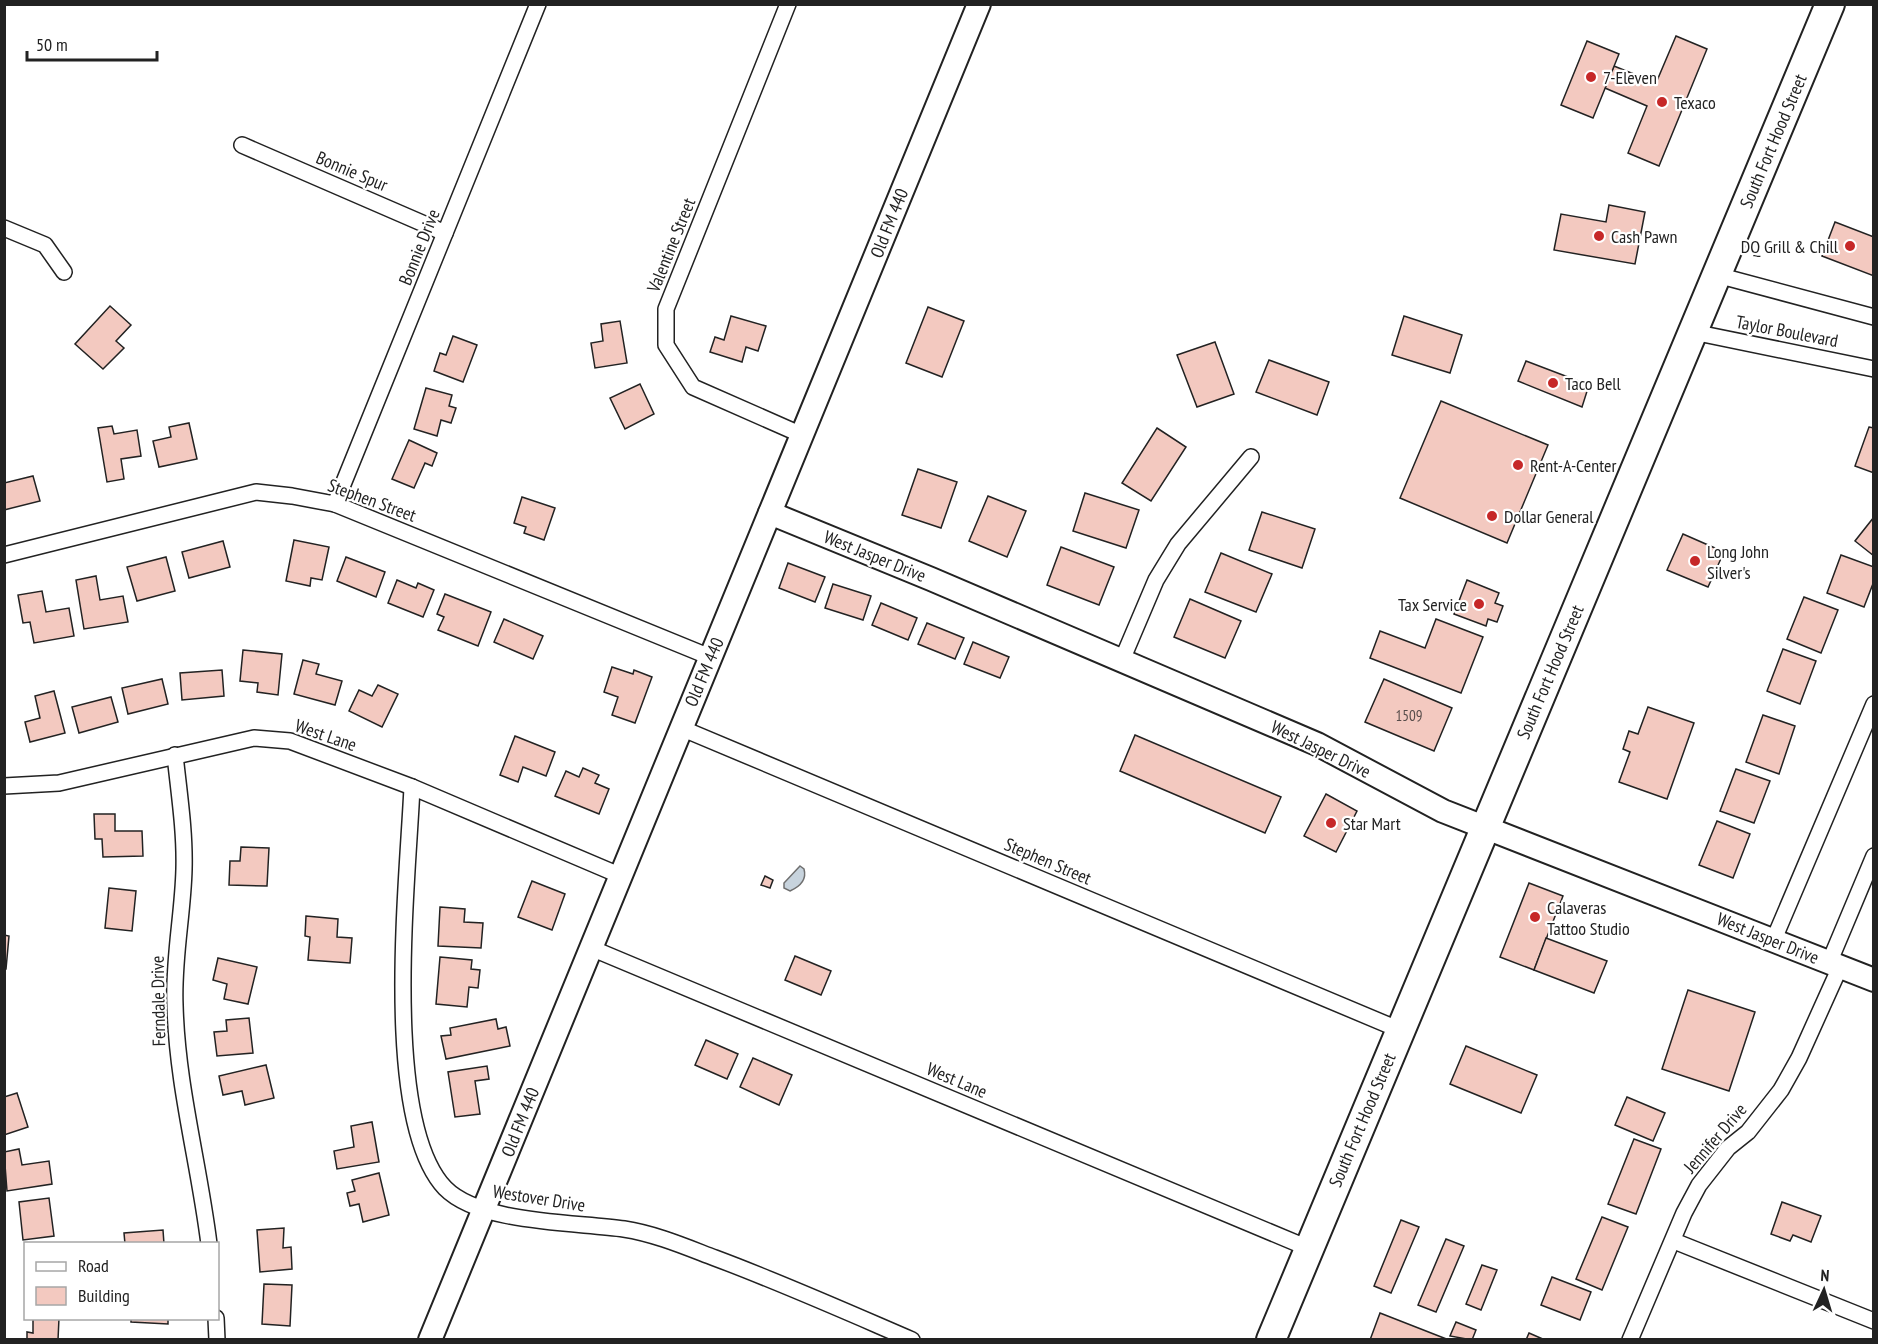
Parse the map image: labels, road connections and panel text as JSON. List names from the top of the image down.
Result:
{
  "streets": {
    "highway": ["South Fort Hood Street"],
    "street": [
      "Bonnie Spur",
      "Old FM 440",
      "Valentine Street",
      "Bonnie Drive",
      "Taylor Boulevard",
      "Stephen Street",
      "West Jasper Drive",
      "West Lane",
      "Ferndale Drive",
      "Jennifer Drive",
      "Westover Drive"
    ]
  },
  "crossings": [
    ["South Fort Hood Street", "Taylor Boulevard"],
    ["South Fort Hood Street", "Stephen Street"],
    ["South Fort Hood Street", "West Jasper Drive"],
    ["South Fort Hood Street", "West Lane"],
    ["Bonnie Spur", "Bonnie Drive"],
    ["Old FM 440", "Valentine Street"],
    ["Old FM 440", "Stephen Street"],
    ["Old FM 440", "West Jasper Drive"],
    ["Old FM 440", "West Lane"],
    ["Old FM 440", "Westover Drive"],
    ["Bonnie Drive", "Stephen Street"],
    ["West Jasper Drive", "Jennifer Drive"],
    ["West Lane", "Ferndale Drive"],
    ["West Lane", "Westover Drive"]
  ],
  "places": [
    "7-Eleven",
    "Texaco",
    "Cash Pawn",
    "DQ Grill & Chill",
    "Taco Bell",
    "Rent-A-Center",
    "Dollar General",
    "Long John Silver's",
    "Tax Service",
    "Star Mart",
    "Calaveras Tattoo Studio"
  ],
  "house_numbers": ["1509"],
  "legend": ["Road", "Building"],
  "scale_bar": "50 m",
  "north": "top"
}
